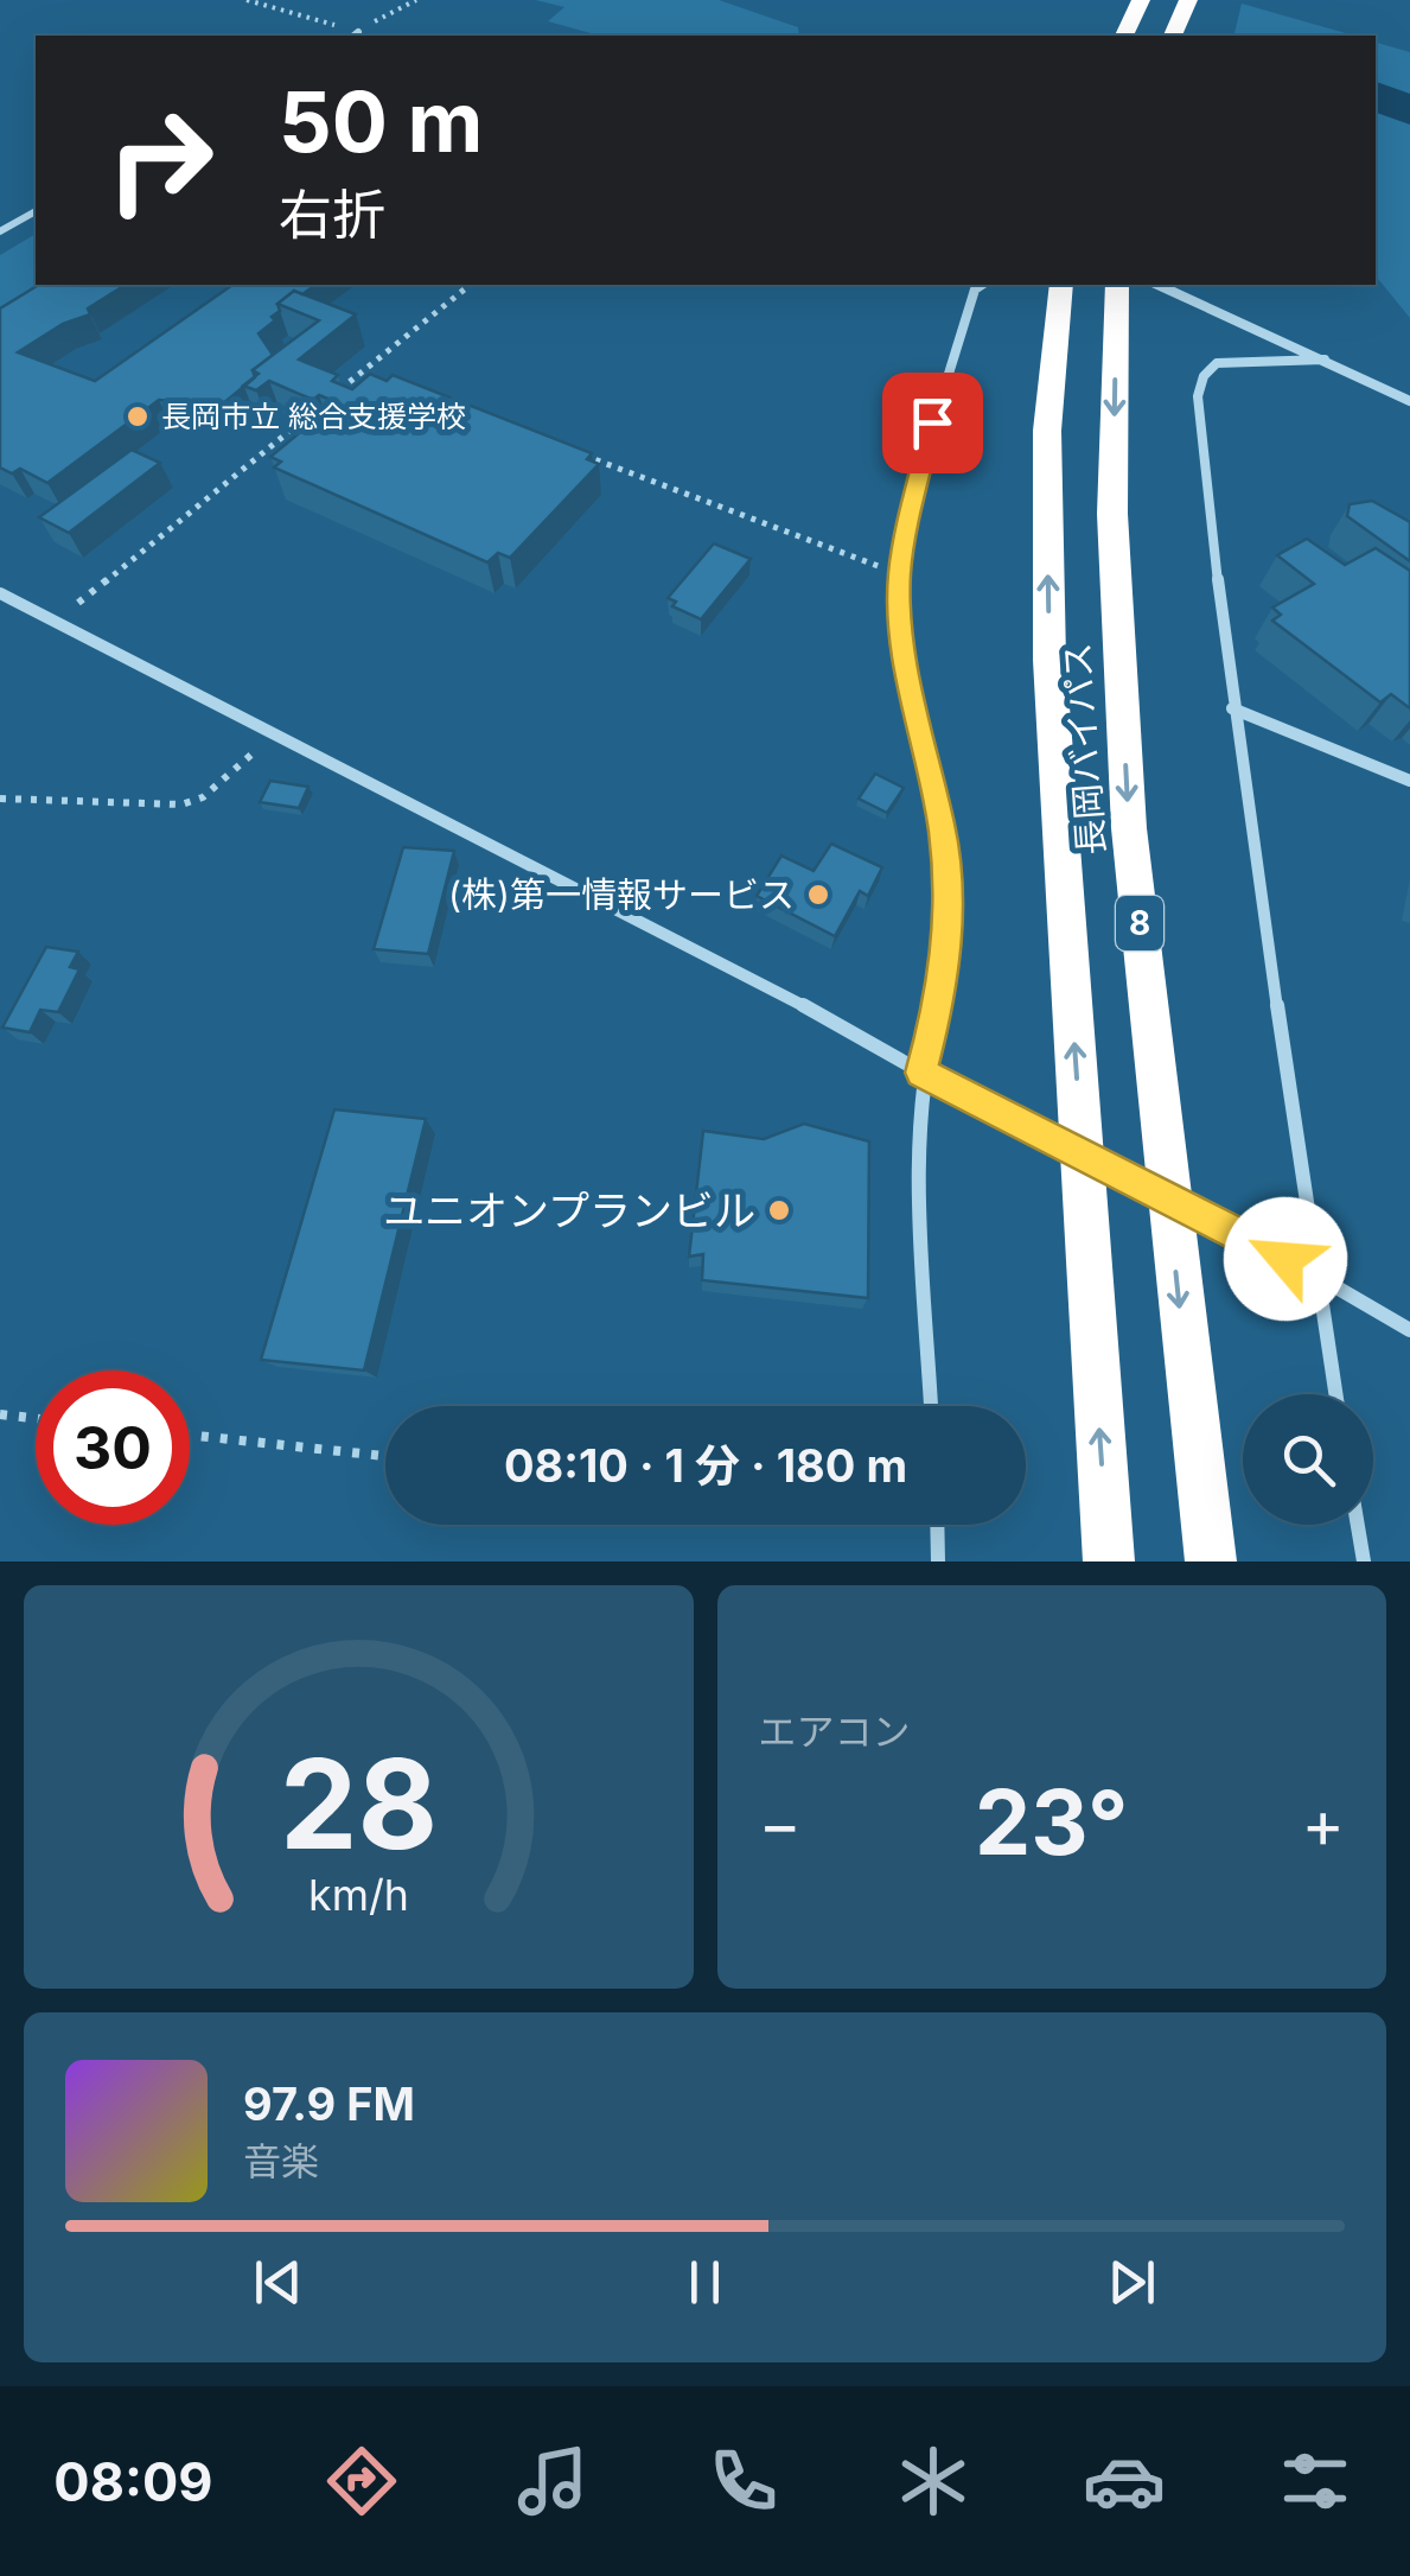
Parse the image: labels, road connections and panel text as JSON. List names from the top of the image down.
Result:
{
  "streets": {
    "highway": ["長岡バイパス", "8"]
  },
  "places": ["長岡市立 総合支援学校", "(株)第一情報サービス", "ユニオンプランビル"],
  "page": {
    "turn": ["50 m", "右折"],
    "limit": "30",
    "trip": "08:10 · 1 分 · 180 m",
    "tile": "エアコン",
    "heat": ["−", "23°", "+"],
    "song": ["97.9 FM", "音楽"],
    "tabs": "08:09",
    "gauge": ["28", "km/h"]
  }
}
